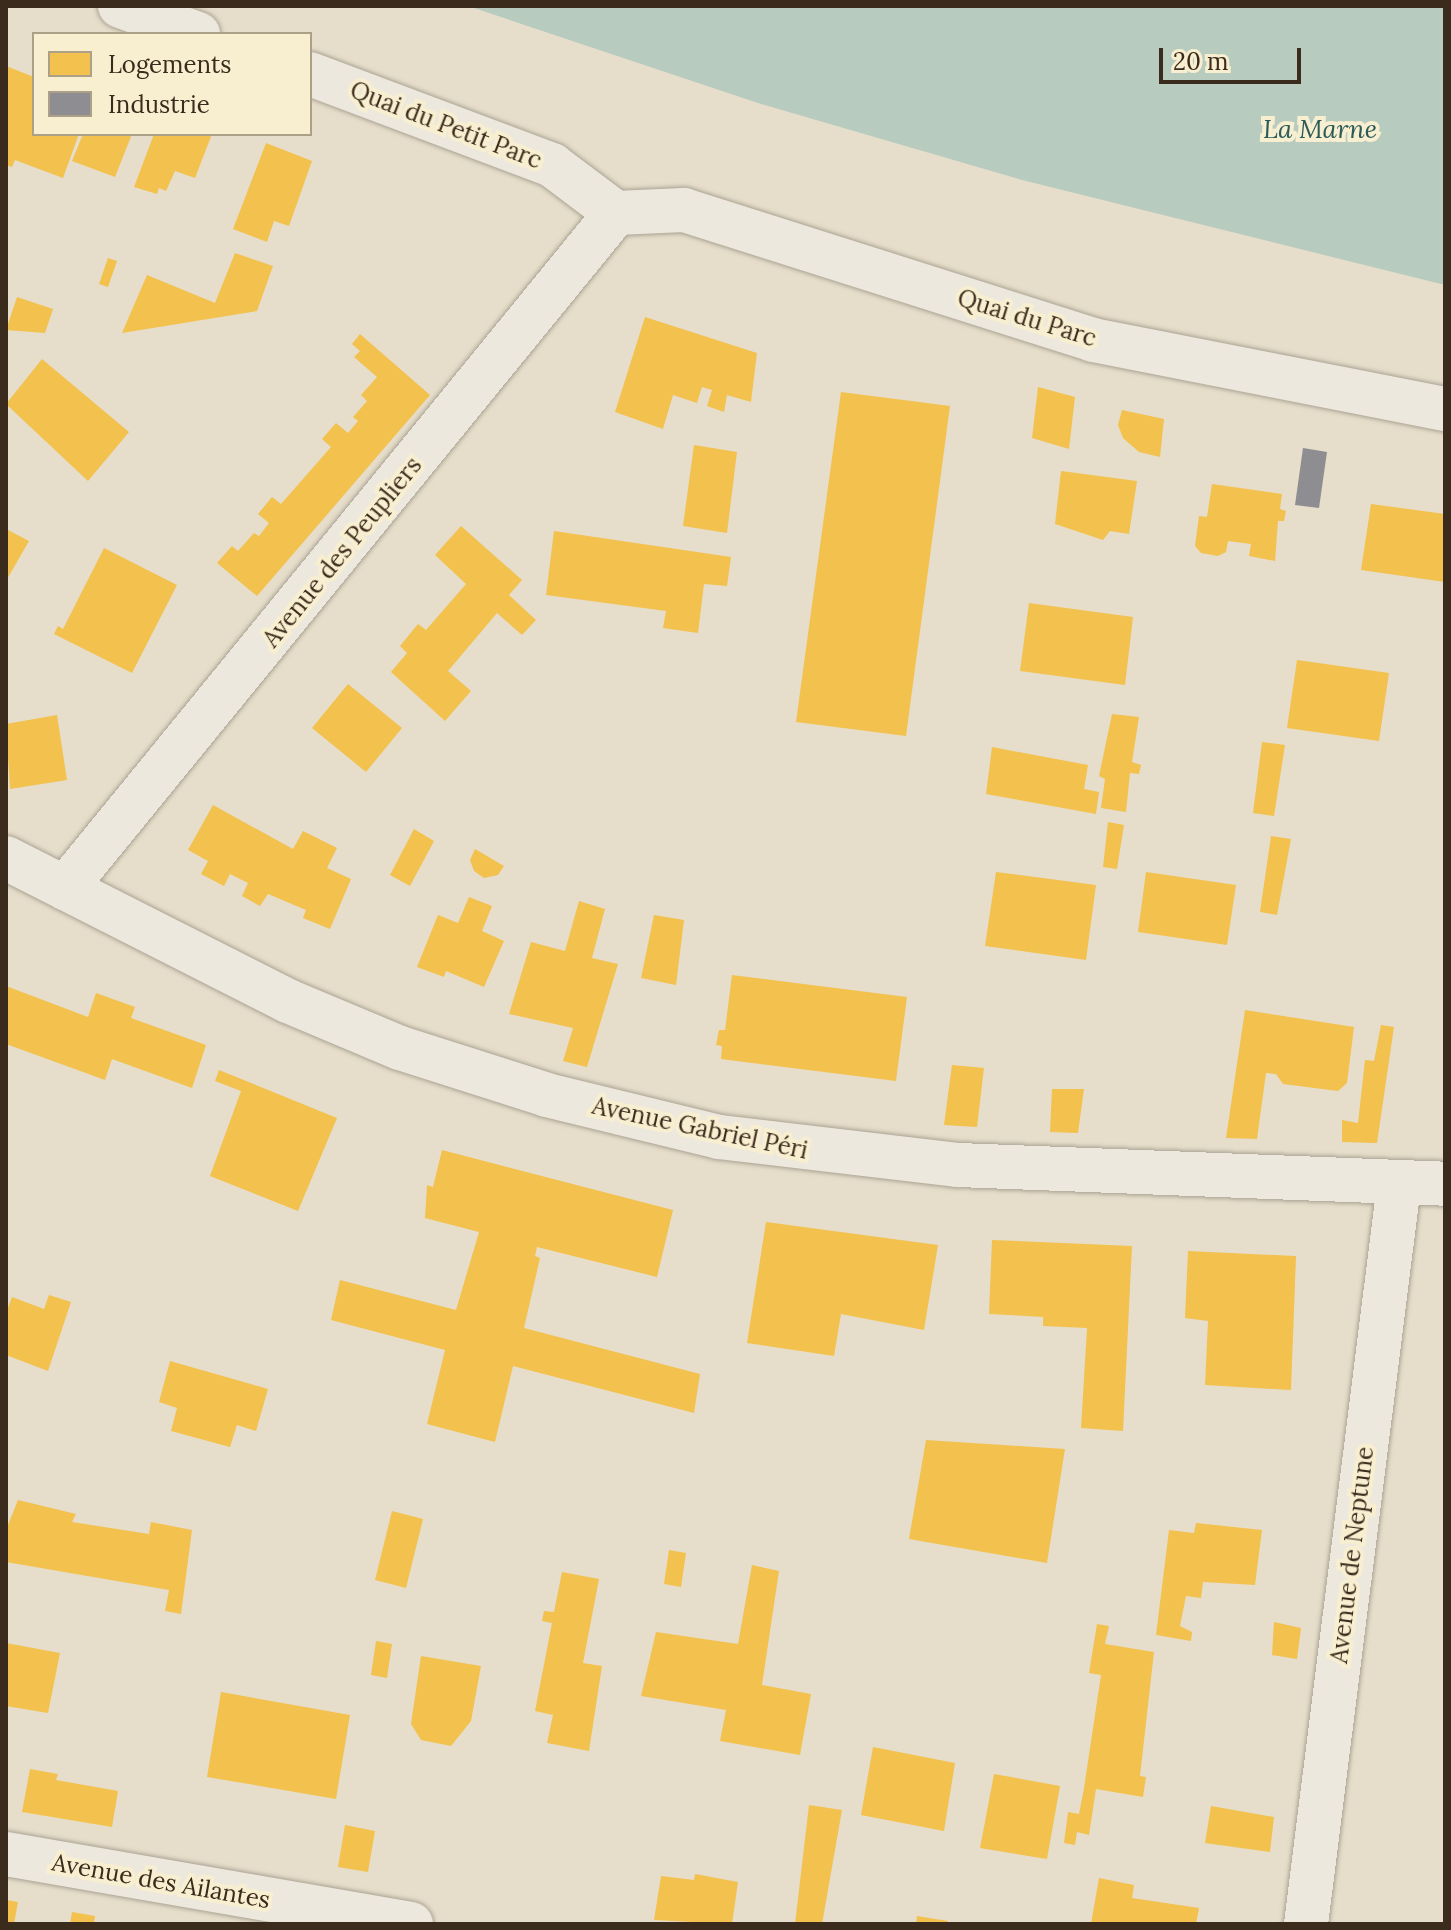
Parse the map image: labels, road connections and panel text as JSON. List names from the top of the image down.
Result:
{
  "streets": {
    "street": [
      "Quai du Petit Parc",
      "Quai du Parc",
      "Avenue des Peupliers",
      "Avenue Gabriel Péri",
      "Avenue de Neptune",
      "Avenue des Ailantes"
    ]
  },
  "crossings": [
    ["Quai du Petit Parc", "Quai du Parc"],
    ["Quai du Petit Parc", "Avenue des Peupliers"],
    ["Quai du Parc", "Avenue des Peupliers"],
    ["Avenue des Peupliers", "Avenue Gabriel Péri"],
    ["Avenue Gabriel Péri", "Avenue de Neptune"]
  ],
  "water": ["La Marne"],
  "legend": ["Logements", "Industrie"],
  "scale_bar": "20 m"
}
